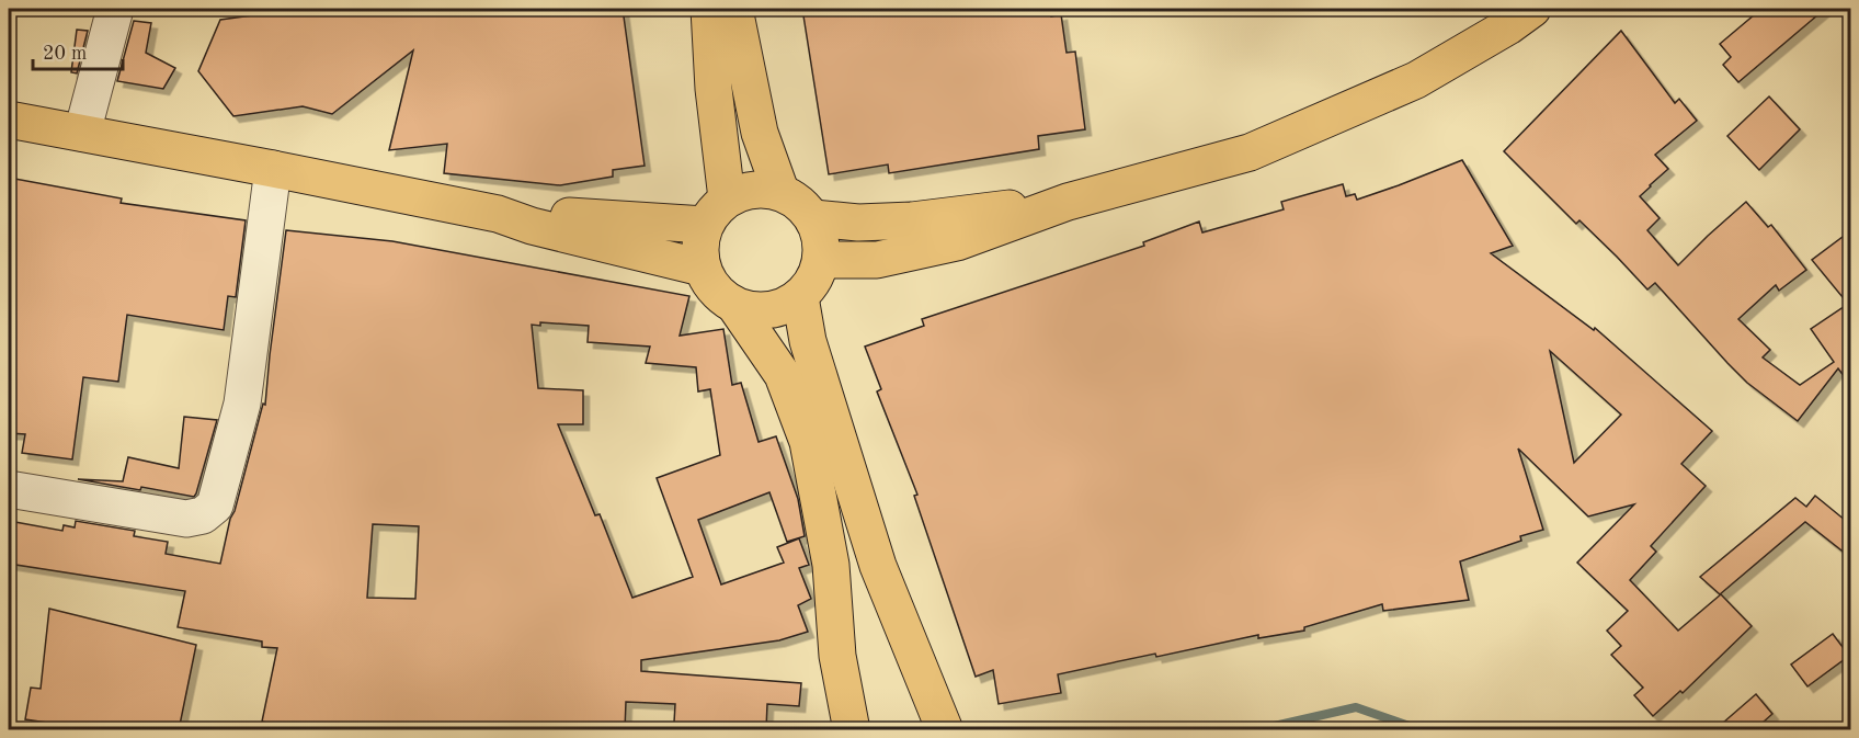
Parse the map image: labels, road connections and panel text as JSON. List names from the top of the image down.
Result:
{
  "scale_bar": "20 m"
}
